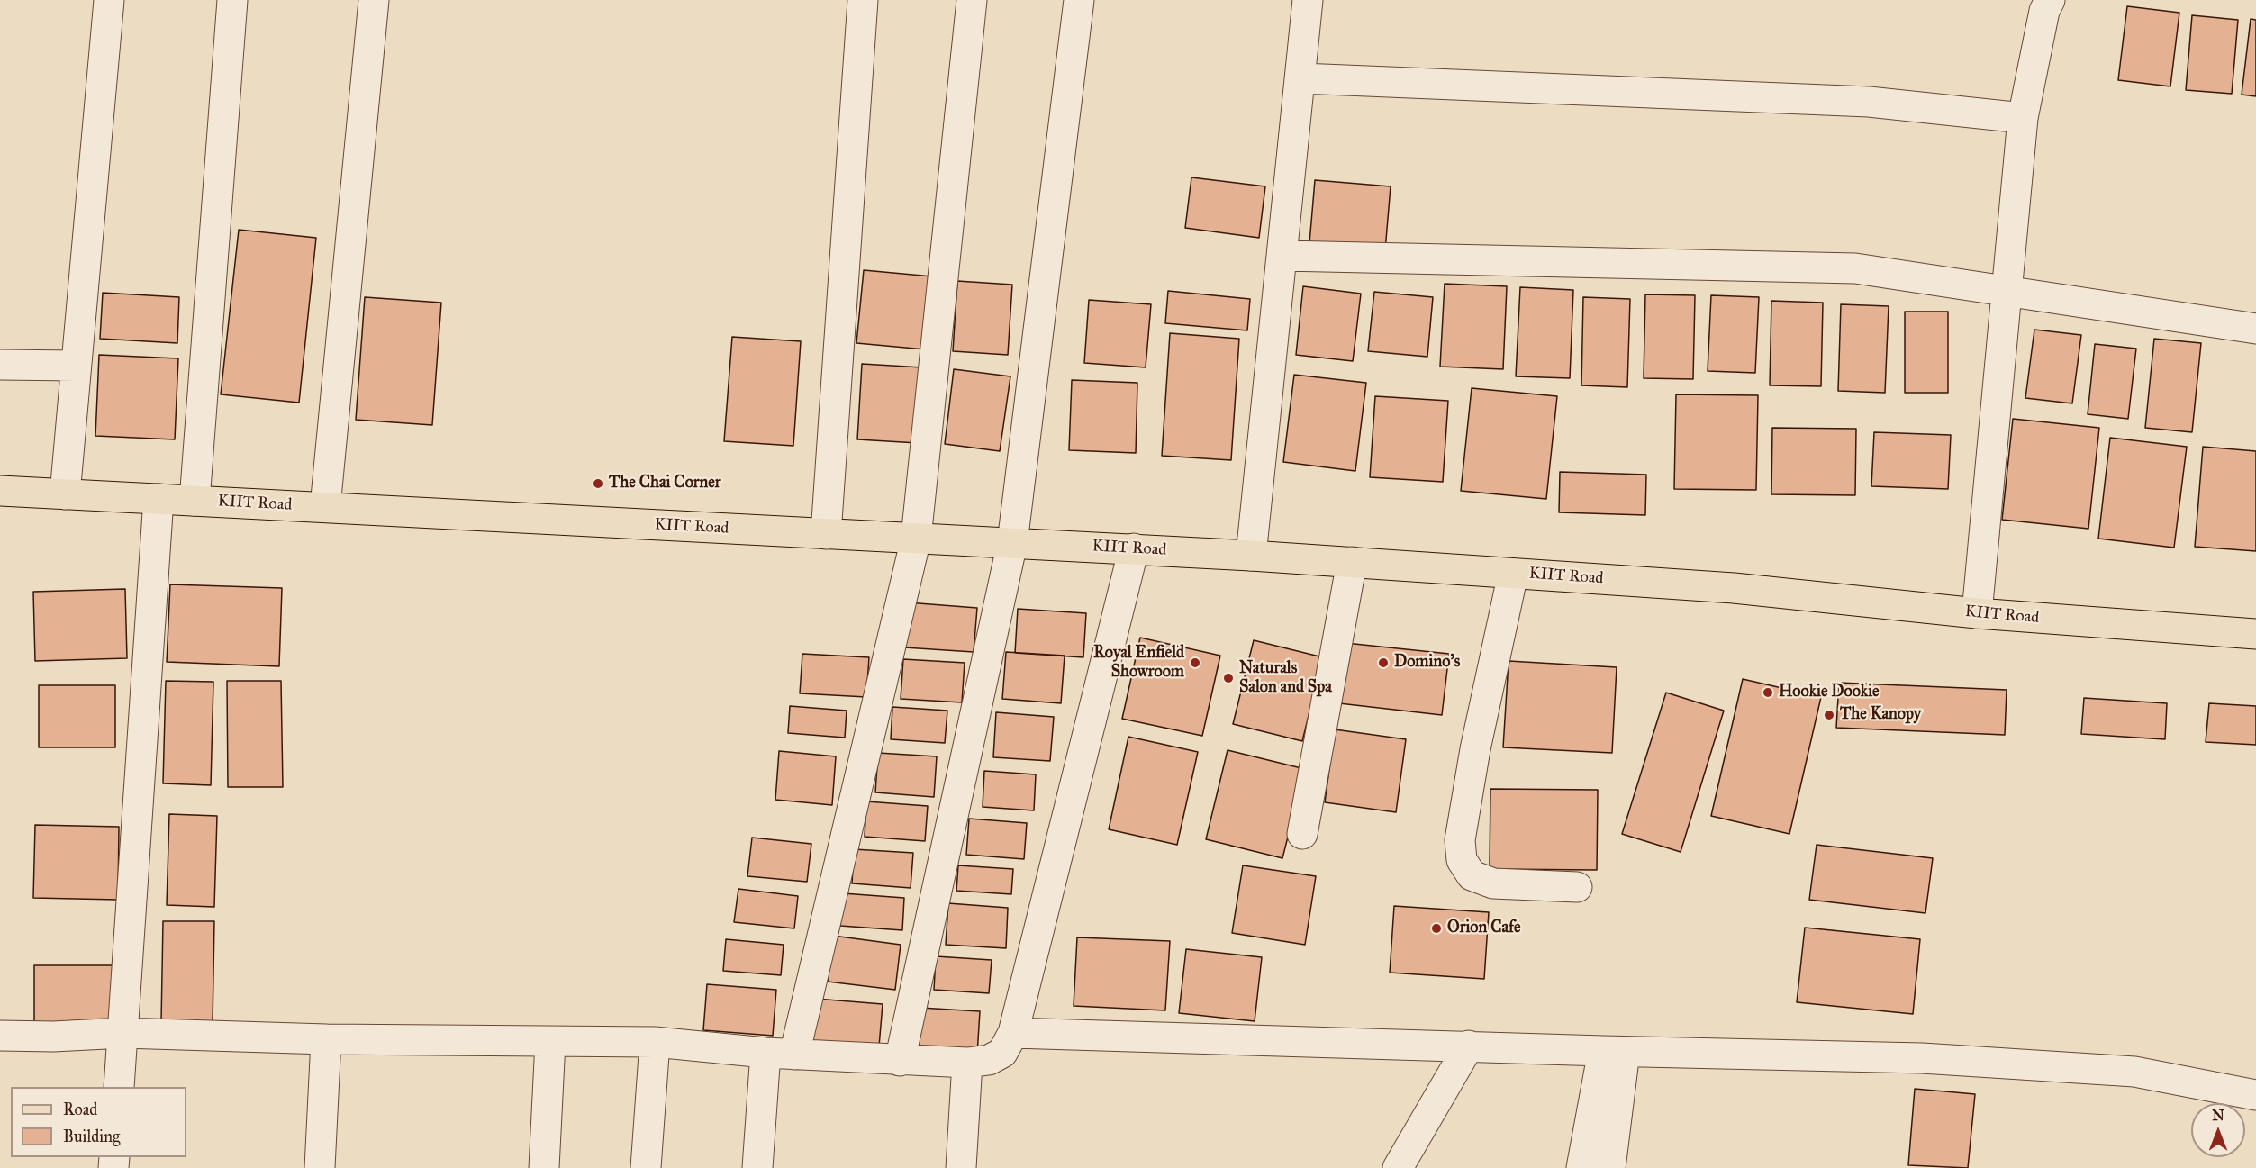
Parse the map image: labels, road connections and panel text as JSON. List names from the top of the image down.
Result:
{
  "streets": {
    "main road": ["KIIT Road"]
  },
  "places": [
    "The Chai Corner",
    "Royal Enfield Showroom",
    "Domino's",
    "Naturals Salon and Spa",
    "Hookie Dookie",
    "The Kanopy",
    "Orion Cafe"
  ],
  "legend": ["Road", "Building"],
  "north": "top"
}
